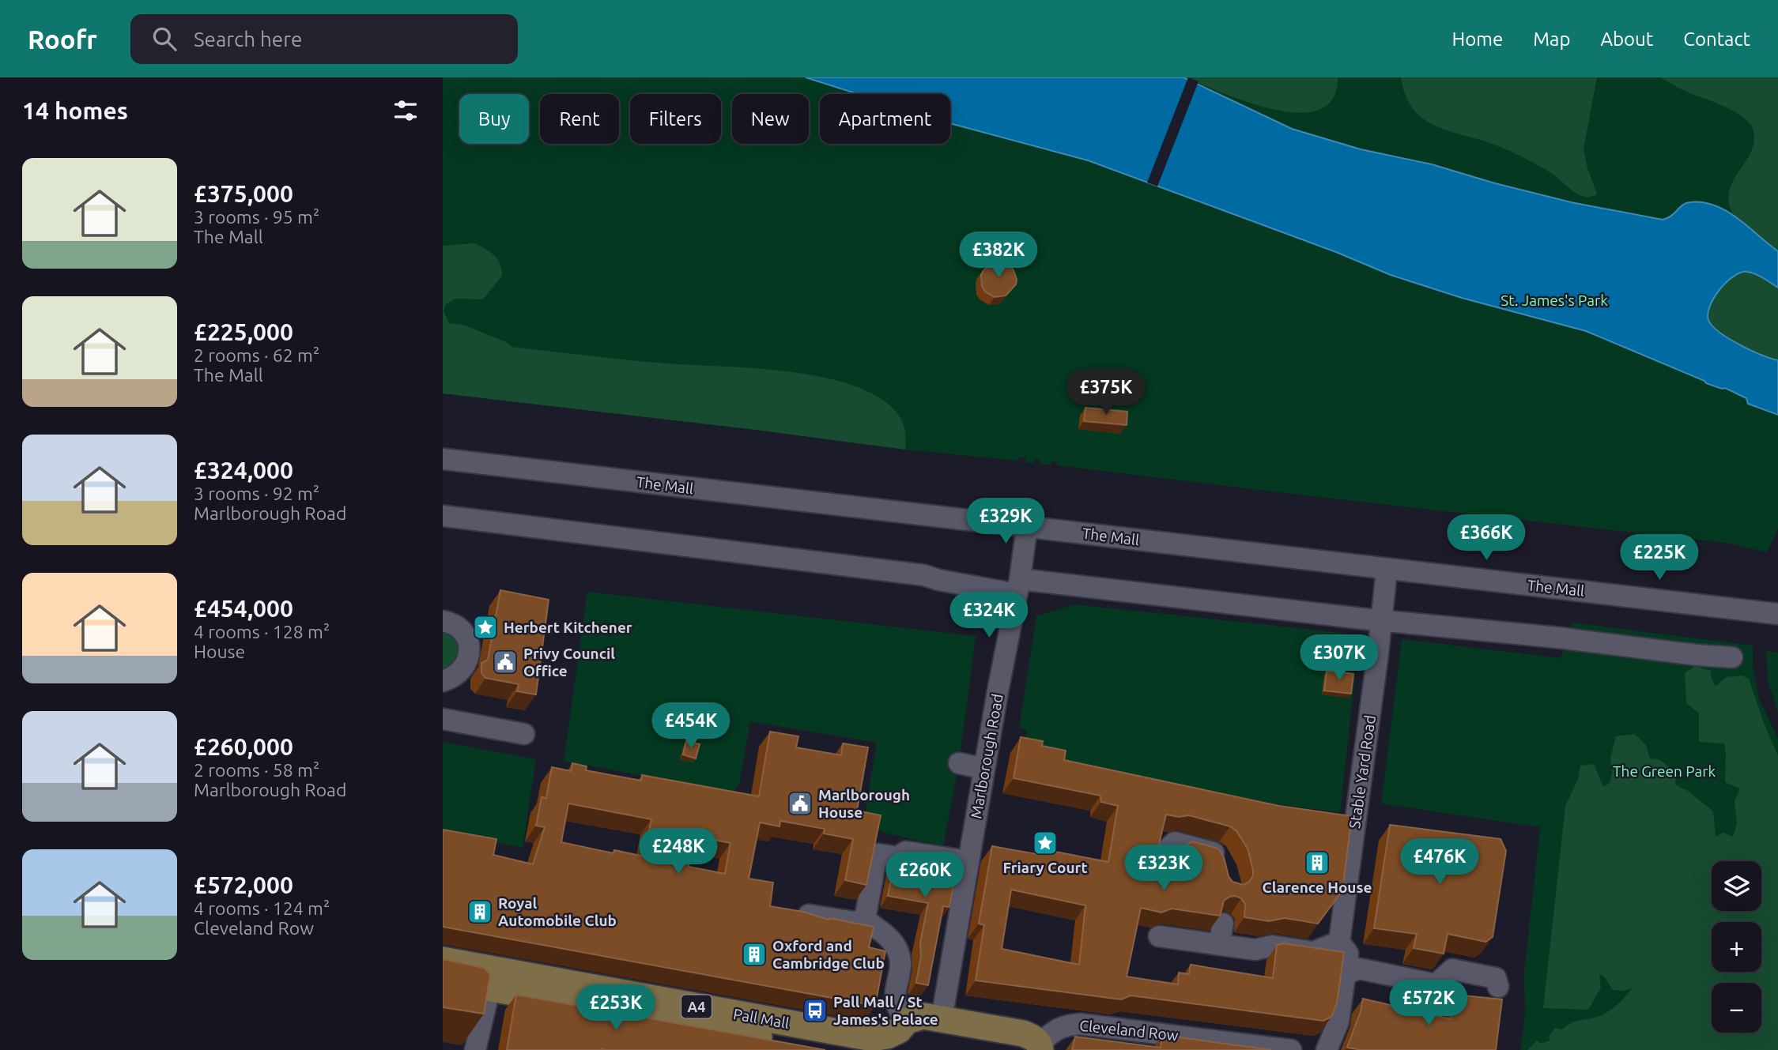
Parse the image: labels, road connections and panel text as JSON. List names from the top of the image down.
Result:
{
  "streets": {
    "main road": ["A4", "Pall Mall"],
    "street": [
      "The Mall",
      "Marlborough Road",
      "Stable Yard Road",
      "Cleveland Row"
    ]
  },
  "crossings": [
    ["The Mall", "Marlborough Road"],
    ["The Mall", "Stable Yard Road"],
    ["Marlborough Road", "Pall Mall"],
    ["Pall Mall", "Cleveland Row"]
  ],
  "parks": ["St. James's Park", "The Green Park"],
  "places": {
    "place": ["Herbert Kitchener", "Friary Court"],
    "public building": ["Privy Council Office", "Marlborough House"],
    "building": ["Clarence House", "Royal Automobile Club", "Oxford and Cambridge Club"],
    "bus stop": ["Pall Mall / St James's Palace"]
  },
  "page": {
    "header": "Roofr",
    "search": "Search here",
    "nav": [
      "Home",
      "Map",
      "About",
      "Contact"
    ],
    "heading": "14 homes",
    "chip": [
      "Buy",
      "Rent",
      "Filters",
      "New",
      "Apartment"
    ],
    "list": [
      {
        "name": "£375,000",
        "note": "3 rooms · 95 m² · The Mall"
      },
      {
        "name": "£225,000",
        "note": "2 rooms · 62 m² · The Mall"
      },
      {
        "name": "£324,000",
        "note": "3 rooms · 92 m² · Marlborough Road"
      },
      {
        "name": "£454,000",
        "note": "4 rooms · 128 m² · House"
      },
      {
        "name": "£260,000",
        "note": "2 rooms · 58 m² · Marlborough Road"
      },
      {
        "name": "£572,000",
        "note": "4 rooms · 124 m² · Cleveland Row"
      }
    ],
    "price": [
      "£382K",
      "£375K",
      "£329K",
      "£366K",
      "£225K",
      "£324K",
      "£307K",
      "£454K",
      "£248K",
      "£476K",
      "£323K",
      "£260K",
      "£572K",
      "£253K"
    ],
    "map_buttons": ["+", "−"]
  }
}
